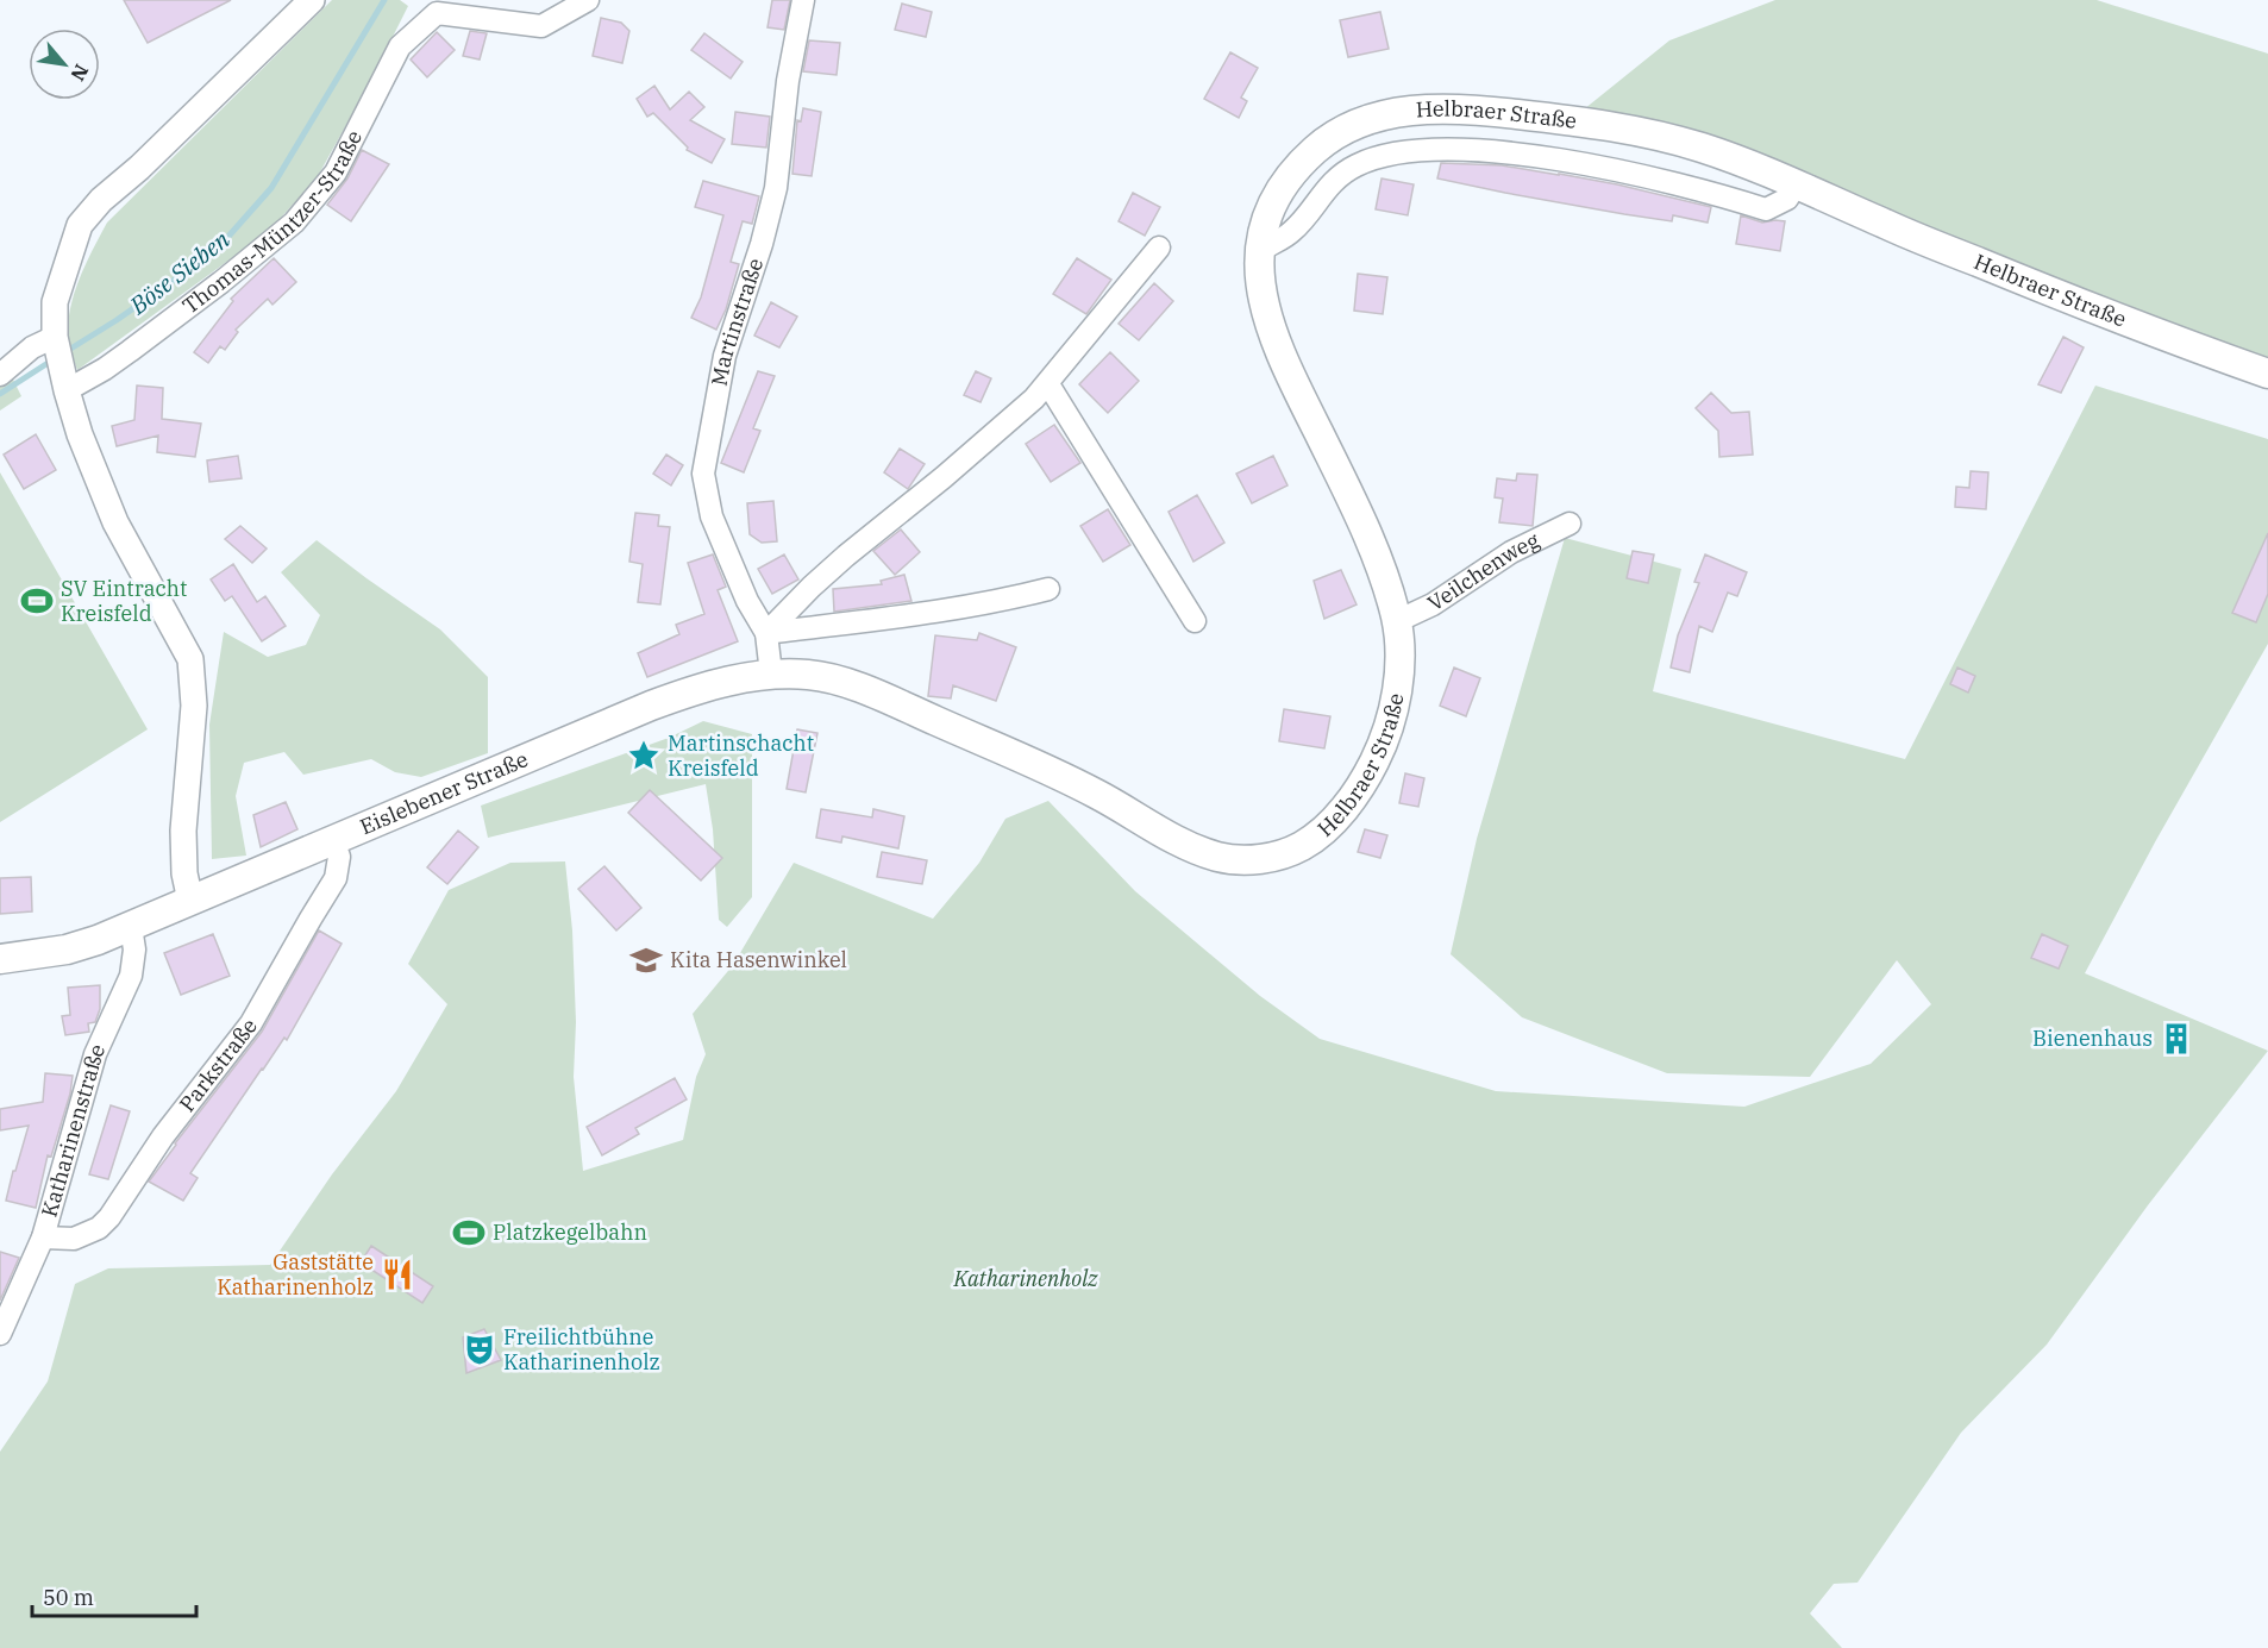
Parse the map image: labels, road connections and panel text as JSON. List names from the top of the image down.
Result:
{
  "streets": {
    "main road": ["Helbraer Straße", "Eislebener Straße"],
    "street": [
      "Thomas-Müntzer-Straße",
      "Martinstraße",
      "Veilchenweg",
      "Parkstraße",
      "Katharinenstraße"
    ]
  },
  "crossings": [
    ["Helbraer Straße", "Veilchenweg"],
    ["Helbraer Straße", "Eislebener Straße"],
    ["Martinstraße", "Eislebener Straße"],
    ["Eislebener Straße", "Parkstraße"],
    ["Eislebener Straße", "Katharinenstraße"],
    ["Parkstraße", "Katharinenstraße"]
  ],
  "water": ["Böse Sieben"],
  "parks": ["Katharinenholz"],
  "places": {
    "sports": ["SV Eintracht Kreisfeld", "Platzkegelbahn"],
    "place": ["Martinschacht Kreisfeld"],
    "school or university": ["Kita Hasenwinkel"],
    "building": ["Bienenhaus"],
    "restaurant": ["Gaststätte Katharinenholz"],
    "theatre": ["Freilichtbühne Katharinenholz"]
  },
  "scale_bar": "50 m",
  "north": "bottom right"
}
